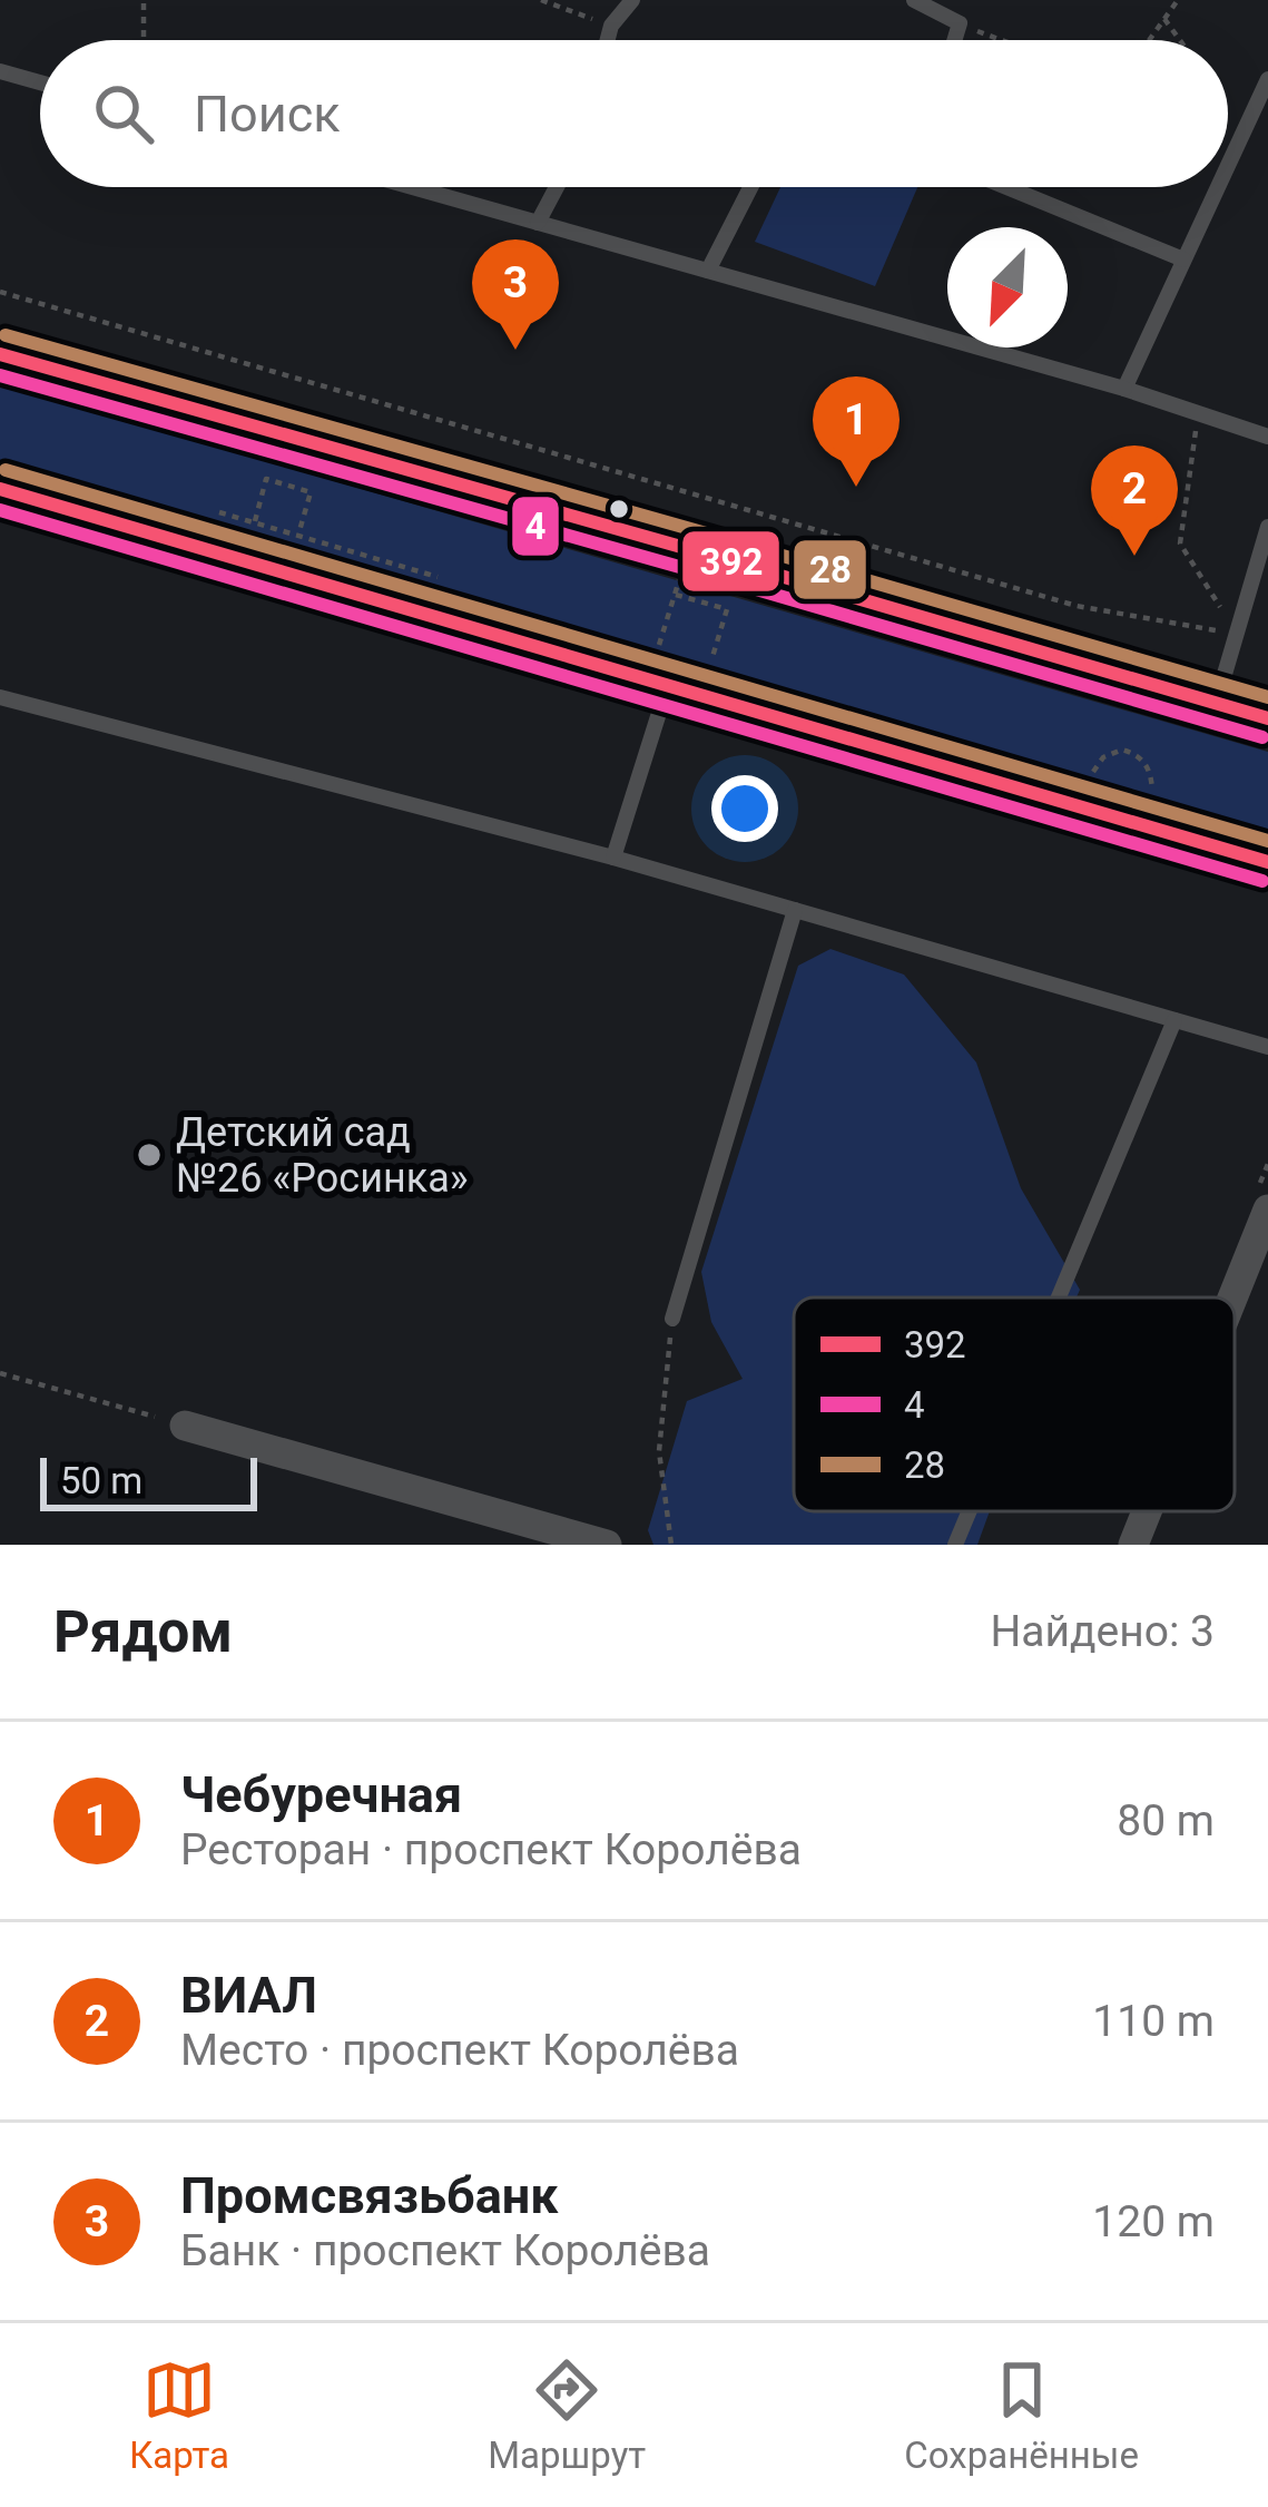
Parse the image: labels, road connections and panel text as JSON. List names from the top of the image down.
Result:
{
  "places": ["Детский сад №26 «Росинка»"],
  "lines": ["transit line 28", "transit line 392", "transit line 4"],
  "legend": ["392", "4", "28"],
  "scale_bar": "50 m",
  "north": "bottom left",
  "page": {
    "search": "Поиск",
    "pins": ["3", "1", "2"],
    "scale": "50 m",
    "heading": ["Рядом", "Найдено: 3"],
    "list": [
      {
        "mark": "1",
        "name": "Чебуречная",
        "note": "Ресторан · проспект Королёва",
        "value": "80 m"
      },
      {
        "mark": "2",
        "name": "ВИАЛ",
        "note": "Место · проспект Королёва",
        "value": "110 m"
      },
      {
        "mark": "3",
        "name": "Промсвязьбанк",
        "note": "Банк · проспект Королёва",
        "value": "120 m"
      }
    ],
    "nav": ["Карта", "Маршрут", "Сохранённые"]
  }
}
